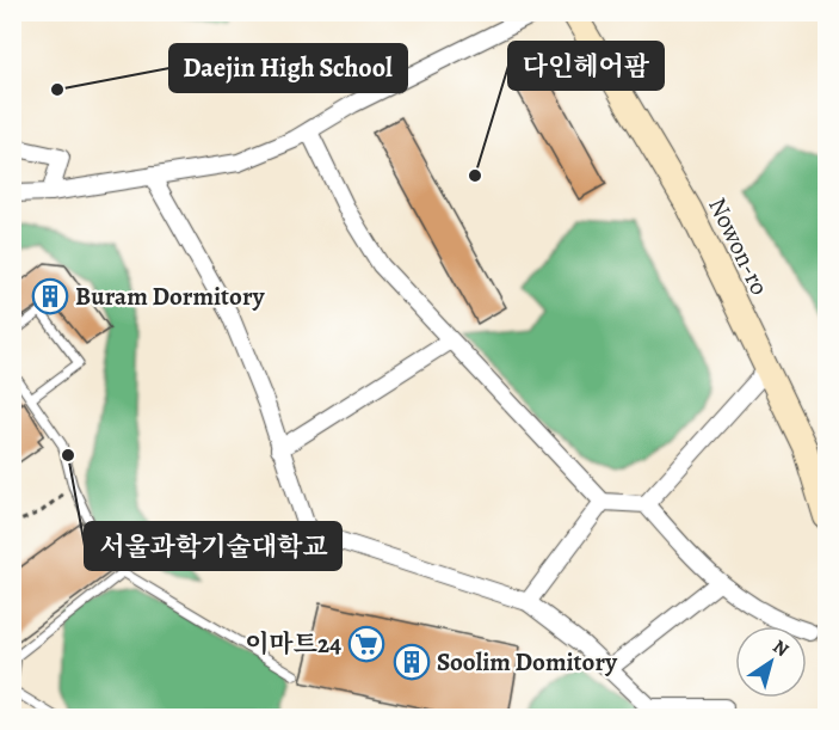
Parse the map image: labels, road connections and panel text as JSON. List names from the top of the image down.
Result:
{
  "streets": {
    "main road": ["Nowon-ro"]
  },
  "places": {
    "other": ["Daejin High School", "다인헤어팜", "서울과학기술대학교"],
    "building": ["Buram Dormitory", "Soolim Domitory"],
    "supermarket": ["이마트24"]
  },
  "north": "top right"
}
